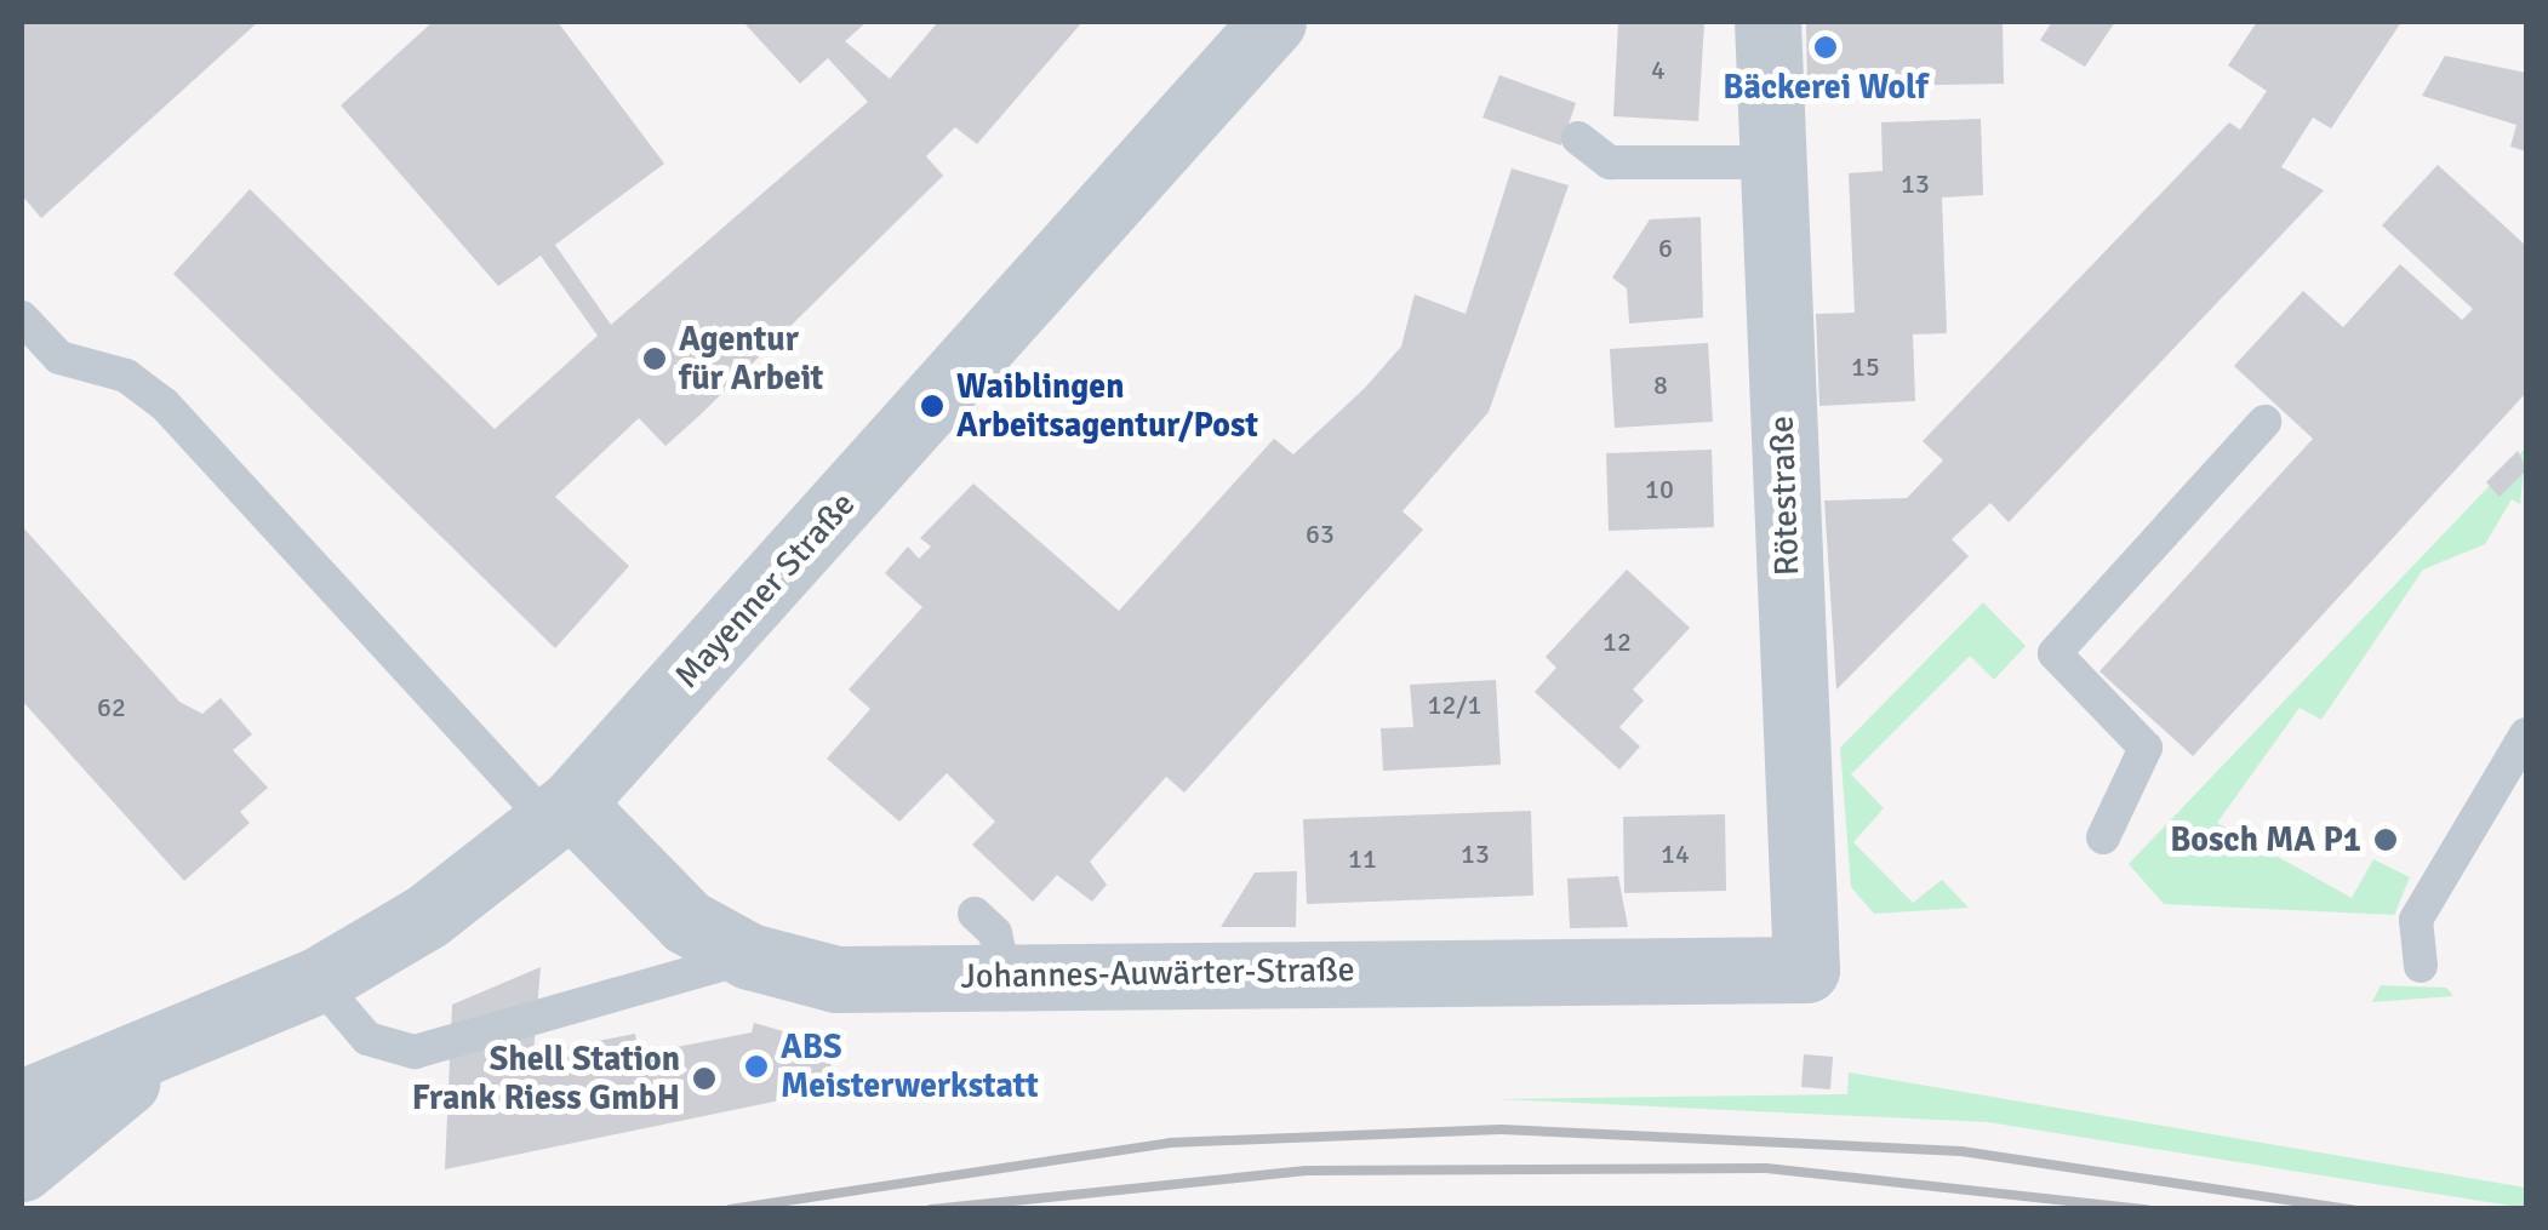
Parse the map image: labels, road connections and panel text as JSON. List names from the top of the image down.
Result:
{
  "streets": {
    "street": ["Rötestraße", "Mayenner Straße", "Johannes-Auwärter-Straße"]
  },
  "crossings": [
    ["Rötestraße", "Johannes-Auwärter-Straße"],
    ["Mayenner Straße", "Johannes-Auwärter-Straße"]
  ],
  "places": [
    "Bäckerei Wolf",
    "Agentur für Arbeit",
    "Waiblingen Arbeitsagentur/Post",
    "Bosch MA P1",
    "ABS Meisterwerkstatt",
    "Shell Station Frank Riess GmbH"
  ],
  "house_numbers": [
    "4",
    "13",
    "6",
    "15",
    "8",
    "10",
    "63",
    "12",
    "12/1",
    "62",
    "13",
    "14",
    "11"
  ]
}
